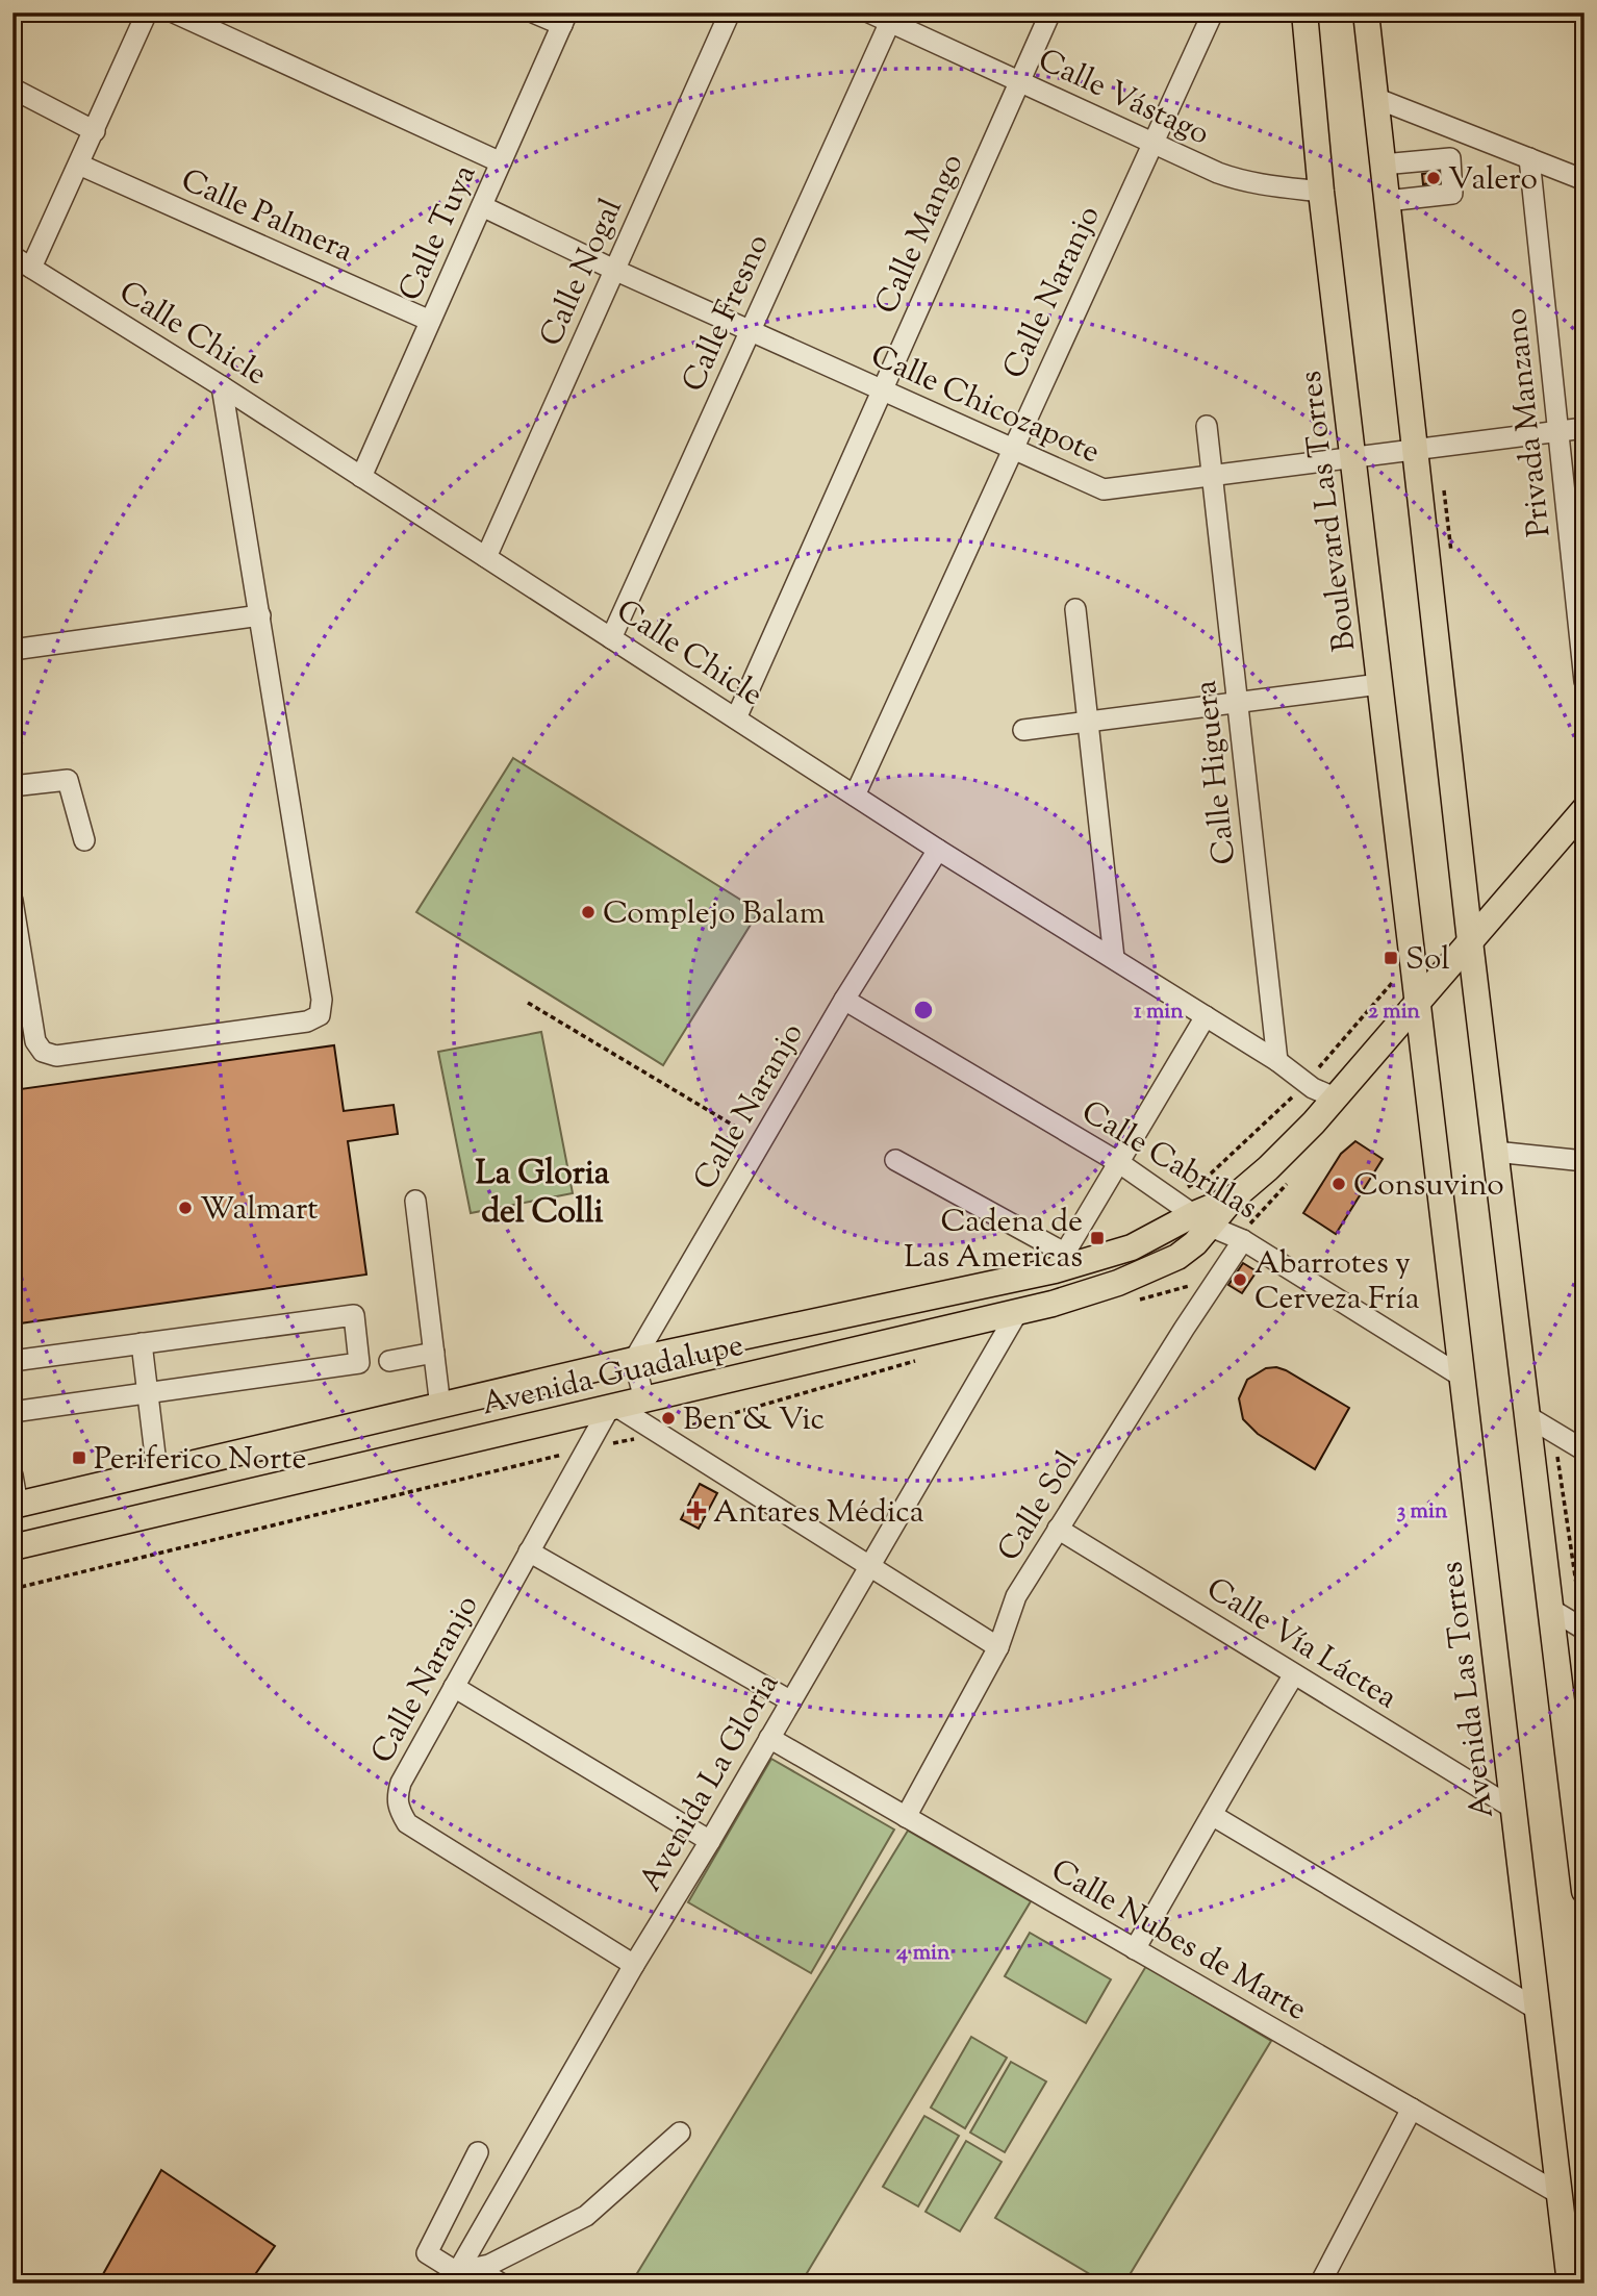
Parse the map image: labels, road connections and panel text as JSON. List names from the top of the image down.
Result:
{
  "streets": {
    "main road": ["Boulevard Las Torres", "Avenida Guadalupe", "Avenida Las Torres"],
    "street": [
      "Calle Vástago",
      "Calle Palmera",
      "Calle Tuya",
      "Calle Mango",
      "Calle Nogal",
      "Calle Naranjo",
      "Calle Fresno",
      "Calle Chicle",
      "Calle Chicozapote",
      "Privada Manzano",
      "Calle Higuera",
      "Calle Cabrillas",
      "Calle Sol",
      "Calle Vía Láctea",
      "Avenida La Gloria",
      "Calle Nubes de Marte"
    ]
  },
  "crossings": [
    ["Calle Vástago", "Calle Mango"],
    ["Calle Vástago", "Calle Naranjo"],
    ["Calle Vástago", "Calle Fresno"],
    ["Calle Vástago", "Boulevard Las Torres"],
    ["Calle Palmera", "Calle Tuya"],
    ["Calle Tuya", "Calle Chicle"],
    ["Calle Tuya", "Calle Chicozapote"],
    ["Calle Mango", "Calle Chicle"],
    ["Calle Mango", "Calle Chicozapote"],
    ["Calle Nogal", "Calle Chicle"],
    ["Calle Nogal", "Calle Chicozapote"],
    ["Calle Naranjo", "Calle Chicle"],
    ["Calle Naranjo", "Calle Chicozapote"],
    ["Calle Naranjo", "Calle Cabrillas"],
    ["Calle Naranjo", "Avenida Guadalupe"],
    ["Calle Naranjo", "Avenida La Gloria"],
    ["Calle Fresno", "Calle Chicle"],
    ["Calle Fresno", "Calle Chicozapote"],
    ["Calle Chicle", "Calle Higuera"],
    ["Calle Chicozapote", "Privada Manzano"],
    ["Calle Chicozapote", "Boulevard Las Torres"],
    ["Calle Chicozapote", "Calle Higuera"],
    ["Boulevard Las Torres", "Avenida Las Torres"],
    ["Calle Cabrillas", "Avenida Guadalupe"],
    ["Calle Cabrillas", "Calle Sol"],
    ["Calle Cabrillas", "Avenida Las Torres"],
    ["Avenida Guadalupe", "Avenida La Gloria"],
    ["Calle Sol", "Calle Vía Láctea"],
    ["Calle Sol", "Calle Nubes de Marte"],
    ["Calle Vía Láctea", "Avenida Las Torres"],
    ["Avenida Las Torres", "Calle Nubes de Marte"],
    ["Avenida La Gloria", "Calle Nubes de Marte"]
  ],
  "districts": ["La Gloria del Colli"],
  "places": {
    "other": [
      "Valero",
      "Complejo Balam",
      "Consuvino",
      "Walmart",
      "Abarrotes y Cerveza Fría",
      "Ben & Vic"
    ],
    "transit": ["Sol", "Cadena de Las Americas", "Periferico Norte"],
    "health": ["Antares Médica"]
  },
  "rings": [
    "1 min",
    "2 min",
    "3 min",
    "4 min"
  ]
}
